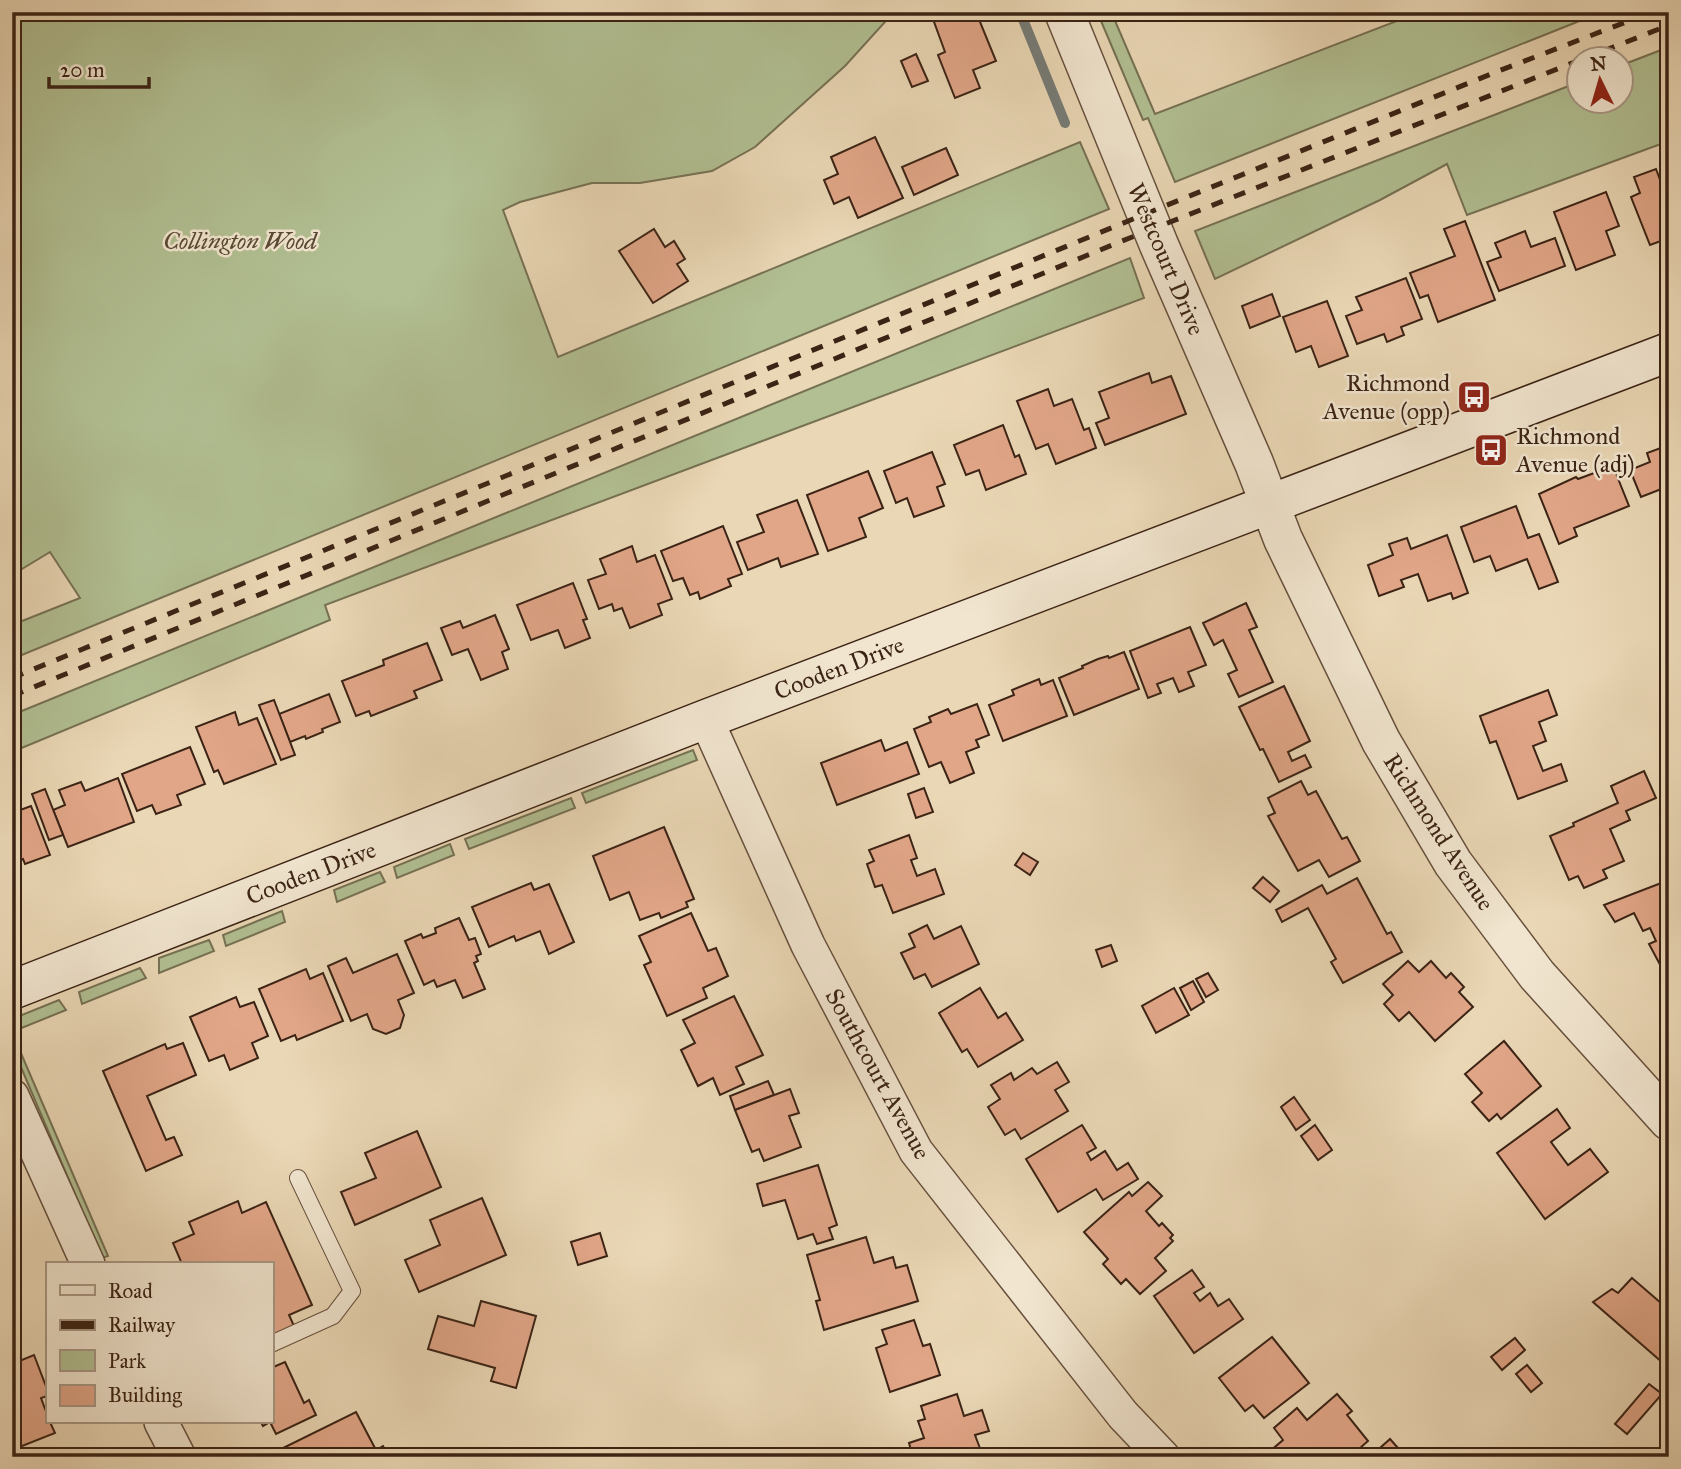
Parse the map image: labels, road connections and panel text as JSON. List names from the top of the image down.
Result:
{
  "streets": {
    "main road": ["Westcourt Drive", "Cooden Drive", "Richmond Avenue"],
    "street": ["Southcourt Avenue"]
  },
  "crossings": [
    ["Westcourt Drive", "Cooden Drive"],
    ["Westcourt Drive", "Richmond Avenue"],
    ["Cooden Drive", "Richmond Avenue"],
    ["Cooden Drive", "Southcourt Avenue"]
  ],
  "parks": ["Collington Wood"],
  "places": {
    "bus stop": ["Richmond Avenue (opp)", "Richmond Avenue (adj)"]
  },
  "legend": [
    "Road",
    "Railway",
    "Park",
    "Building"
  ],
  "scale_bar": "20 m",
  "north": "top"
}
